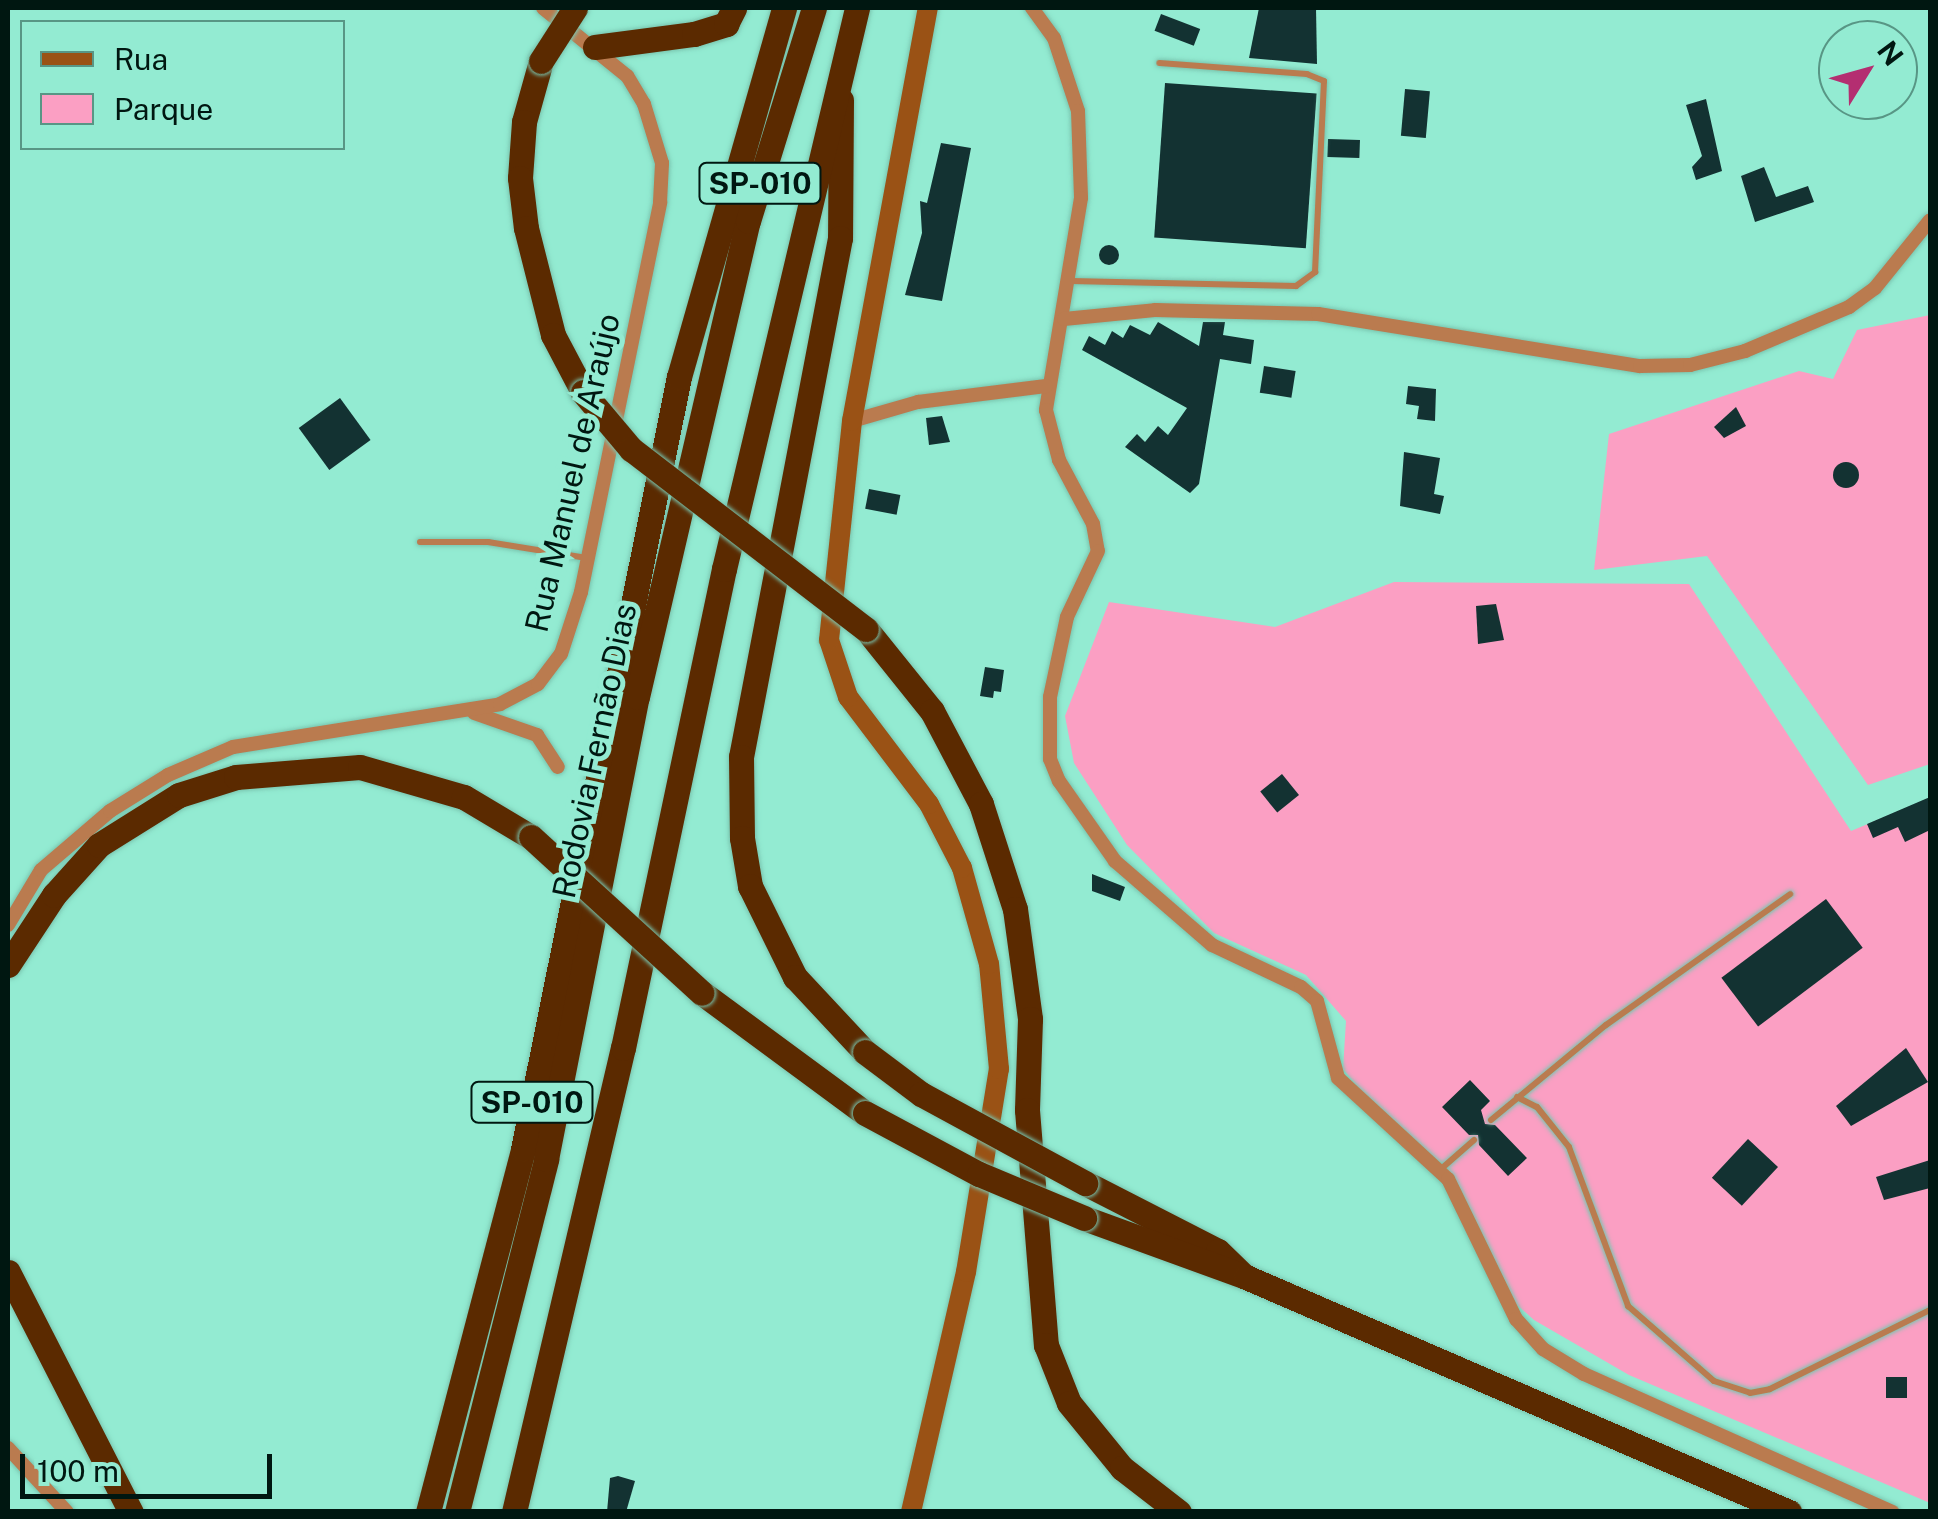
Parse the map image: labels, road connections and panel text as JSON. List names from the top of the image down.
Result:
{
  "streets": {
    "highway": ["SP-010", "Rodovia Fernão Dias"],
    "street": ["Rua Manuel de Araújo"]
  },
  "legend": ["Rua", "Parque"],
  "scale_bar": "100 m",
  "north": "top right"
}
